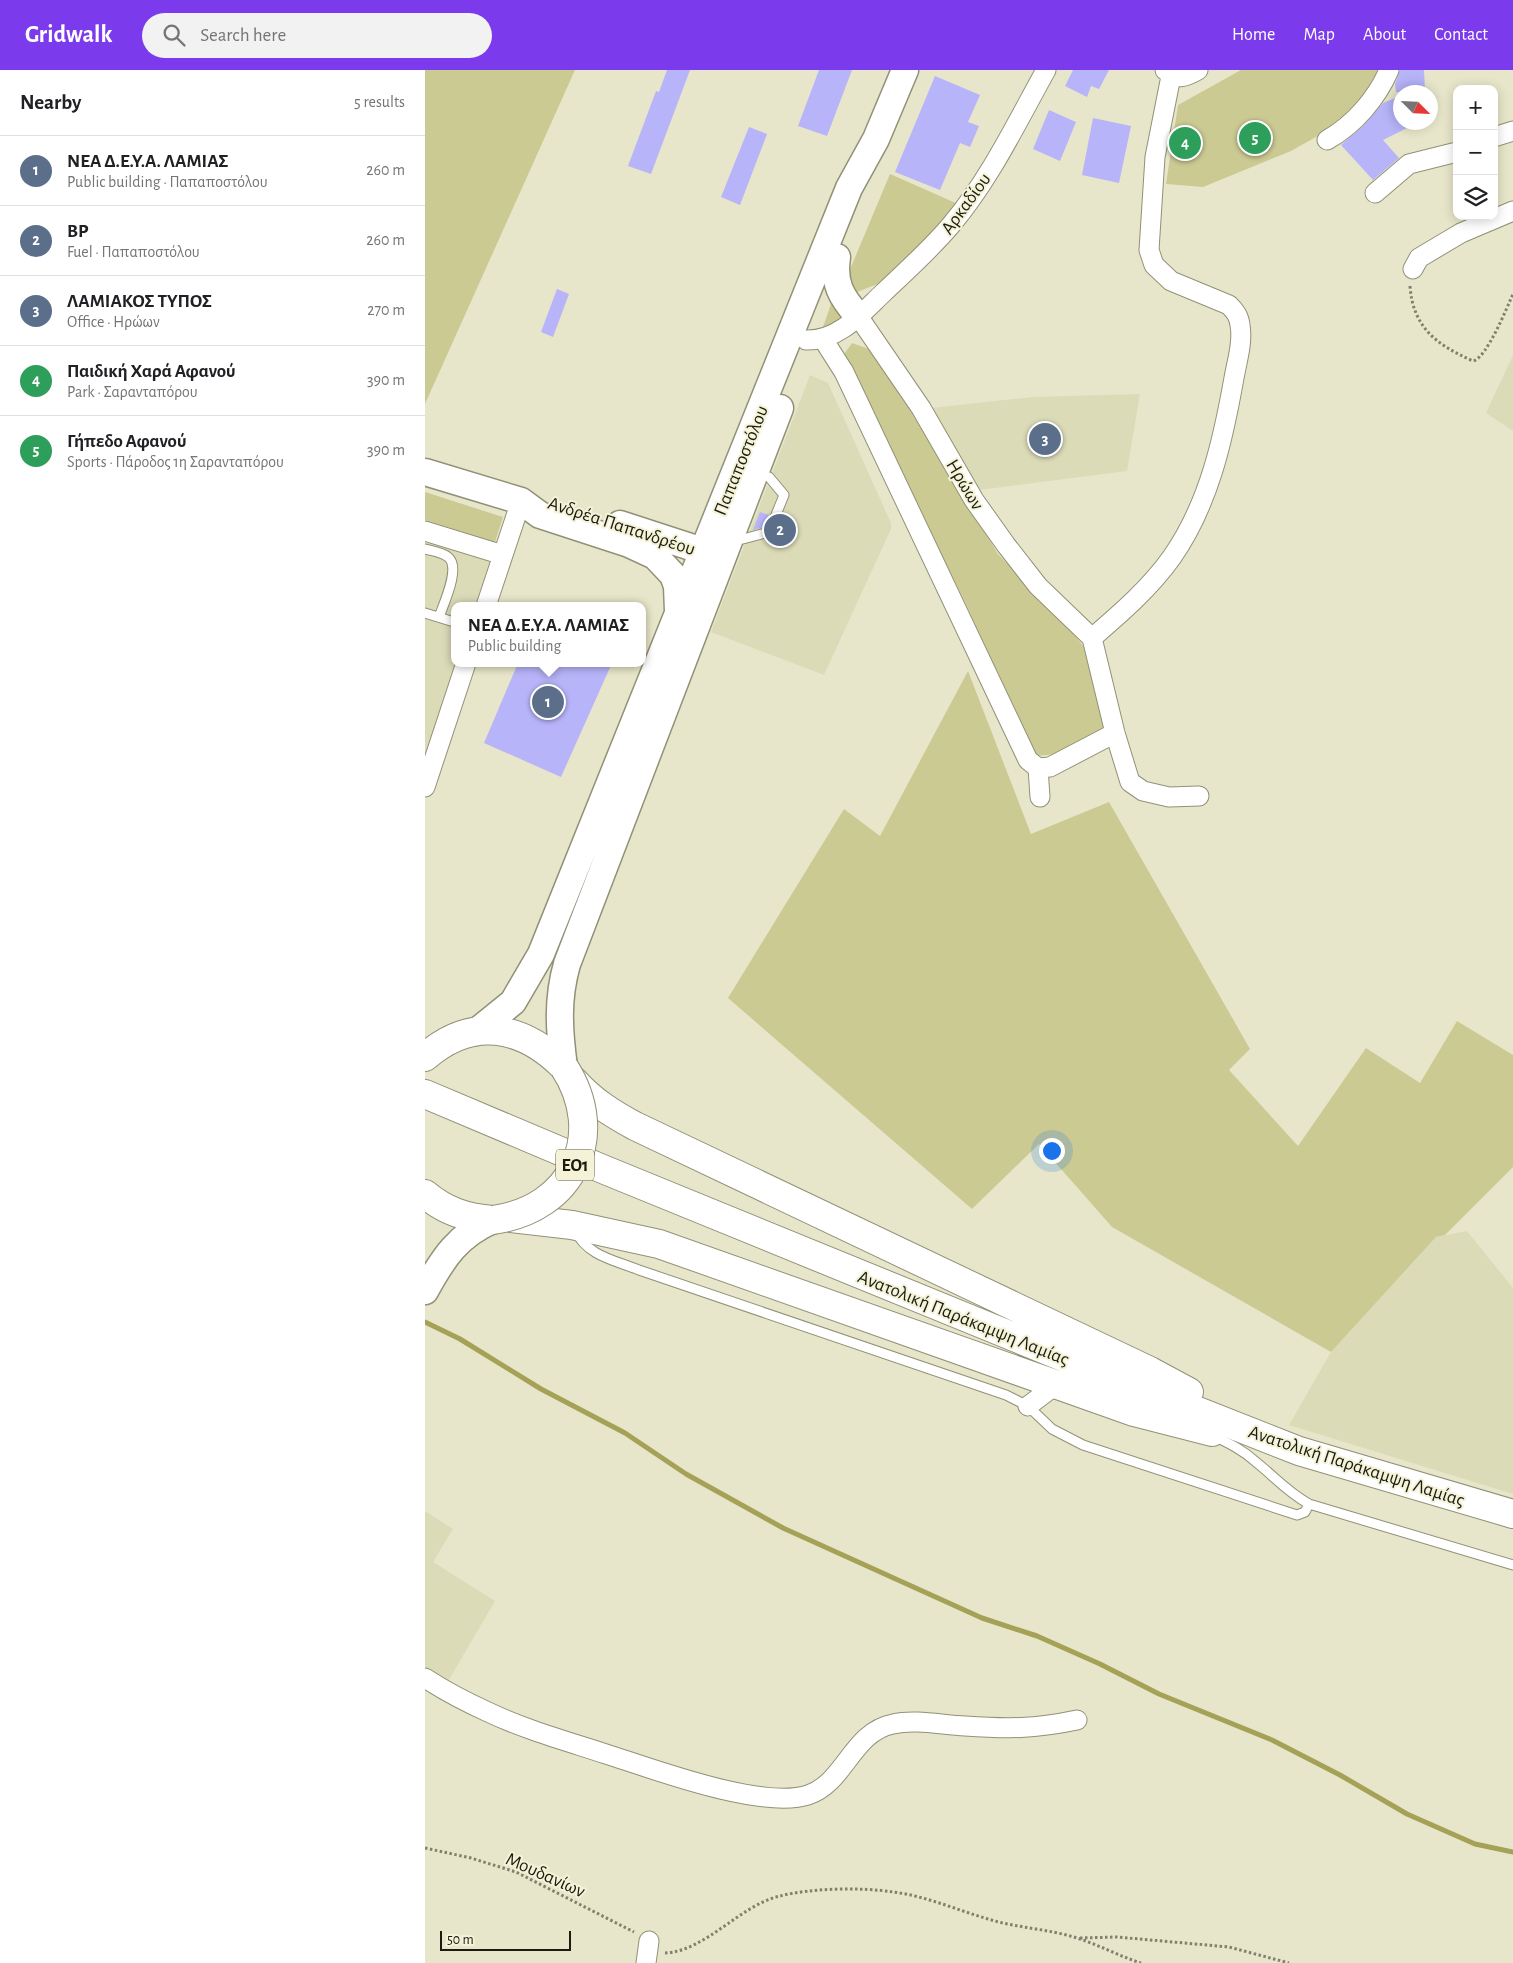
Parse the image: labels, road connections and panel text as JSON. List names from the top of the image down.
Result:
{
  "streets": {
    "main road": [
      "Παπαποστόλου",
      "Ανδρέα Παπανδρέου",
      "ΕΟ1",
      "Ανατολική Παράκαμψη Λαμίας"
    ],
    "street": ["Αρκαδίου", "Ηρώων"],
    "path": ["Μουδανίων"]
  },
  "crossings": [
    ["Αρκαδίου", "Παπαποστόλου"],
    ["Αρκαδίου", "Ηρώων"],
    ["Παπαποστόλου", "Ανδρέα Παπανδρέου"],
    ["Παπαποστόλου", "ΕΟ1"]
  ],
  "scale_bar": "50 m",
  "north": "bottom right",
  "page": {
    "header": "Gridwalk",
    "search": "Search here",
    "nav": [
      "Home",
      "Map",
      "About",
      "Contact"
    ],
    "heading": ["Nearby", "5 results"],
    "map_buttons": ["+", "−"],
    "pins": [
      "5",
      "4",
      "3",
      "2",
      "1"
    ],
    "list": [
      {
        "mark": "1",
        "name": "ΝΕΑ Δ.Ε.Υ.Α. ΛΑΜΙΑΣ",
        "note": "Public building · Παπαποστόλου",
        "value": "260 m"
      },
      {
        "mark": "2",
        "name": "BP",
        "note": "Fuel · Παπαποστόλου",
        "value": "260 m"
      },
      {
        "mark": "3",
        "name": "ΛΑΜΙΑΚΟΣ ΤΥΠΟΣ",
        "note": "Office · Ηρώων",
        "value": "270 m"
      },
      {
        "mark": "4",
        "name": "Παιδική Χαρά Αφανού",
        "note": "Park · Σαρανταπόρου",
        "value": "390 m"
      },
      {
        "mark": "5",
        "name": "Γήπεδο Αφανού",
        "note": "Sports · Πάροδος 1η Σαρανταπόρου",
        "value": "390 m"
      }
    ],
    "popup": ["ΝΕΑ Δ.Ε.Υ.Α. ΛΑΜΙΑΣ", "Public building"],
    "scale": "50 m"
  }
}
